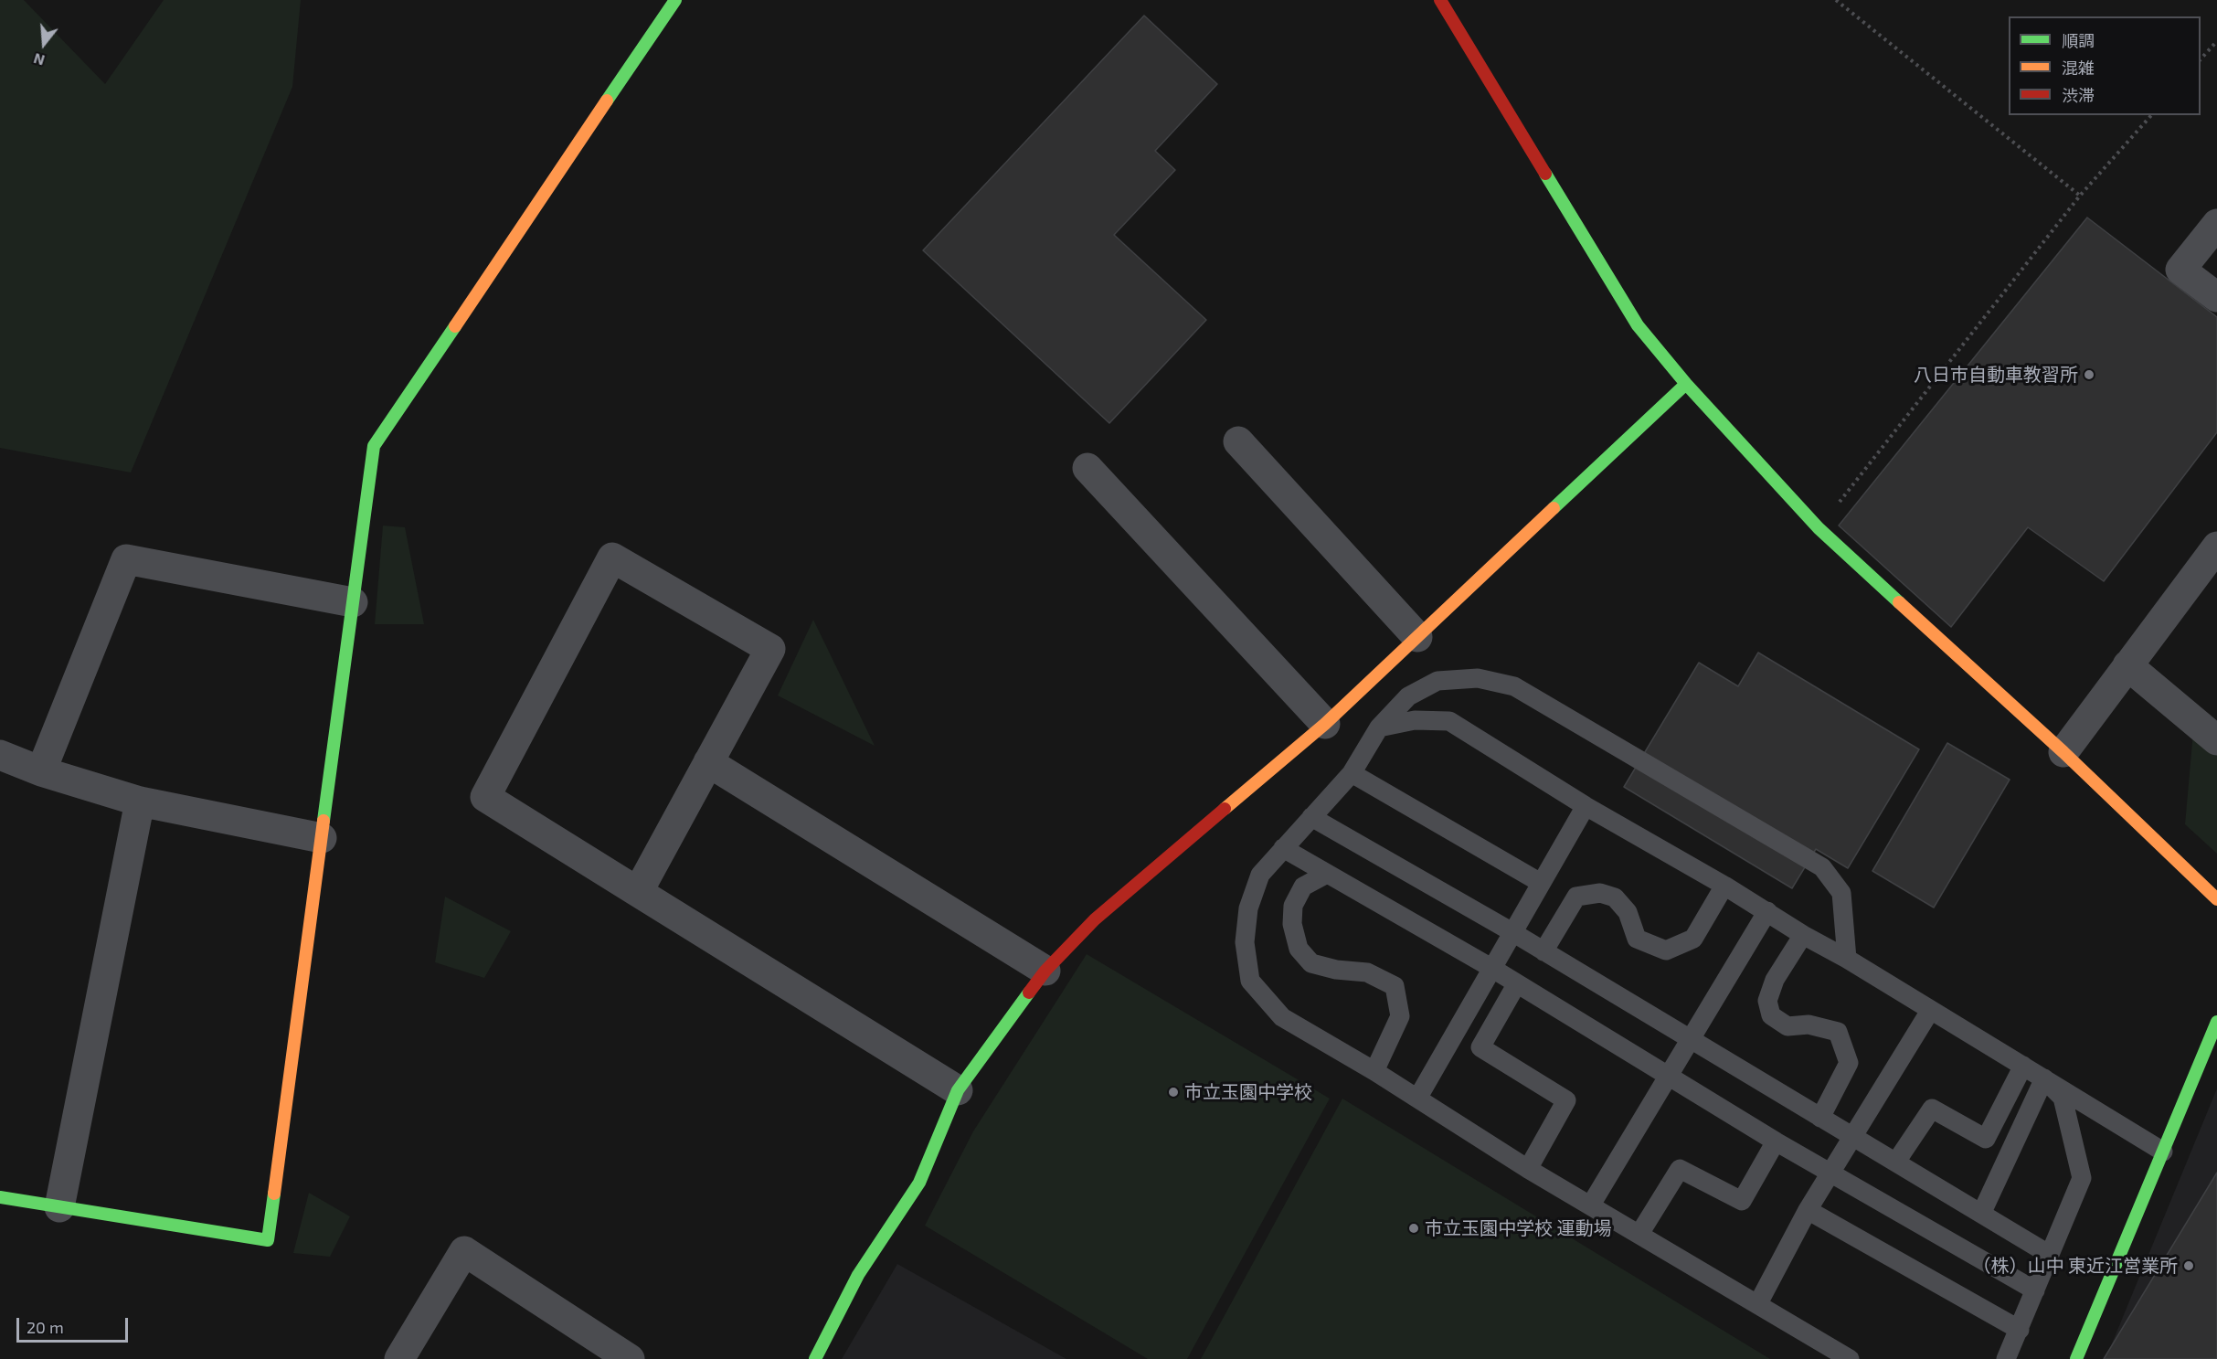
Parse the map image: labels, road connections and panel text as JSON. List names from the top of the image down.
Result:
{
  "places": [
    "八日市自動車教習所",
    "市立玉園中学校",
    "市立玉園中学校 運動場",
    "（株）山中 東近江営業所"
  ],
  "legend": ["順調", "混雑", "渋滞"],
  "scale_bar": "20 m",
  "north": "bottom"
}
